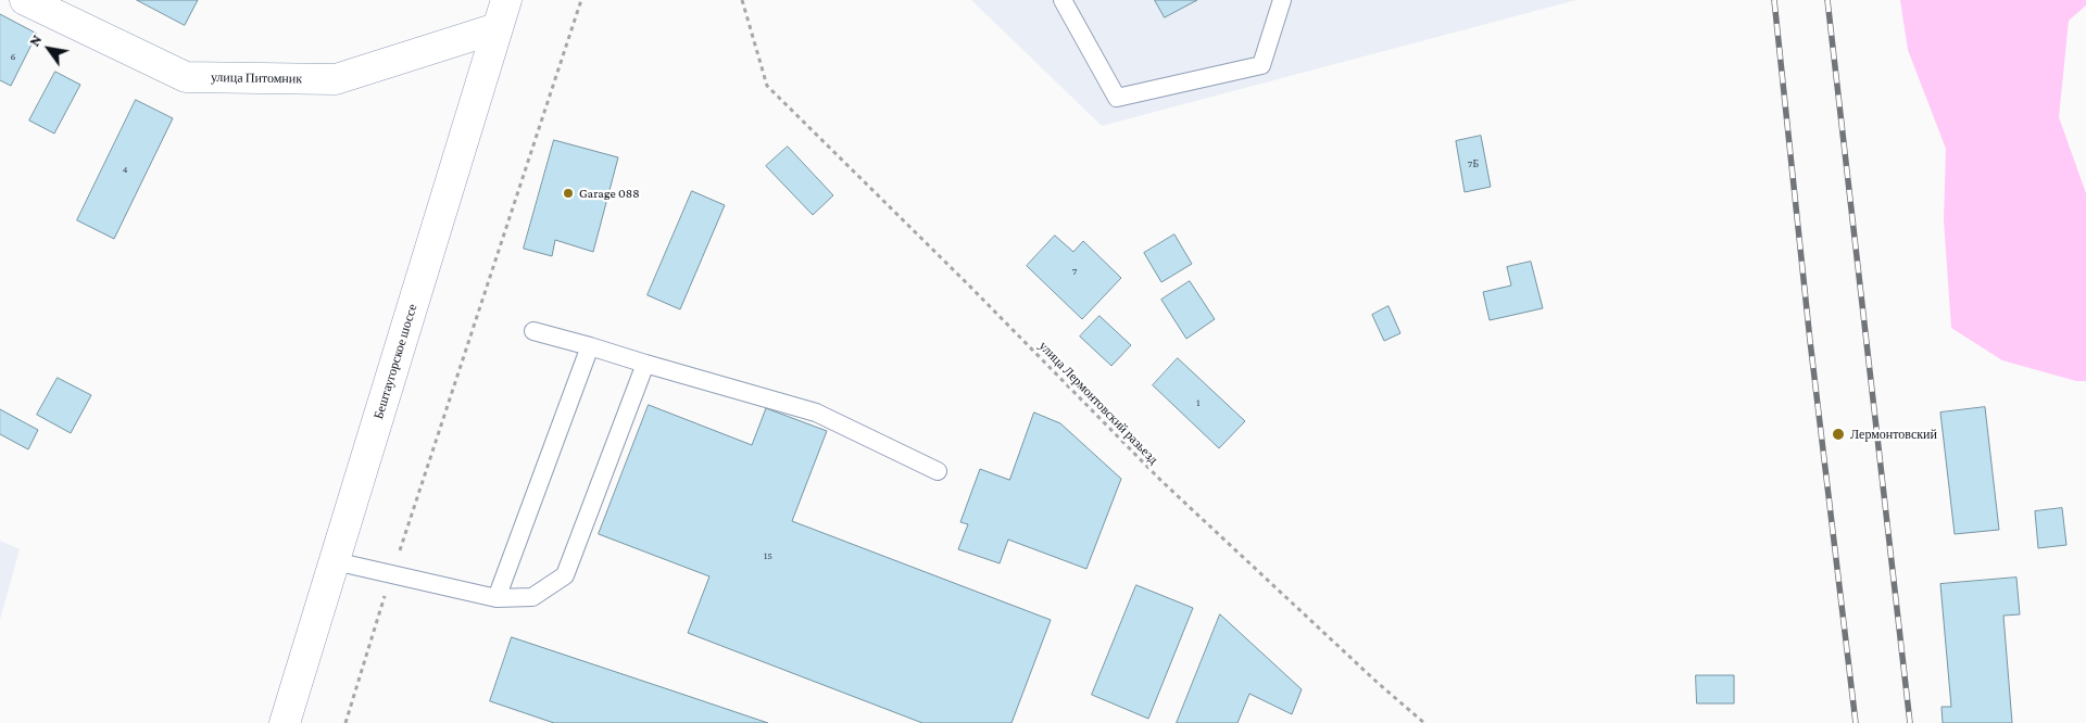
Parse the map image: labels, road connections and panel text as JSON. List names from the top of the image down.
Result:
{
  "streets": {
    "main road": ["улица Питомник", "Бештаугорское шоссе"],
    "path": ["улица Лермонтовский разьезд"]
  },
  "crossings": [
    ["улица Питомник", "Бештаугорское шоссе"]
  ],
  "places": ["Garage 088", "Лермонтовский"],
  "house_numbers": [
    "6",
    "7Б",
    "4",
    "7",
    "1",
    "15"
  ],
  "north": "top left"
}
